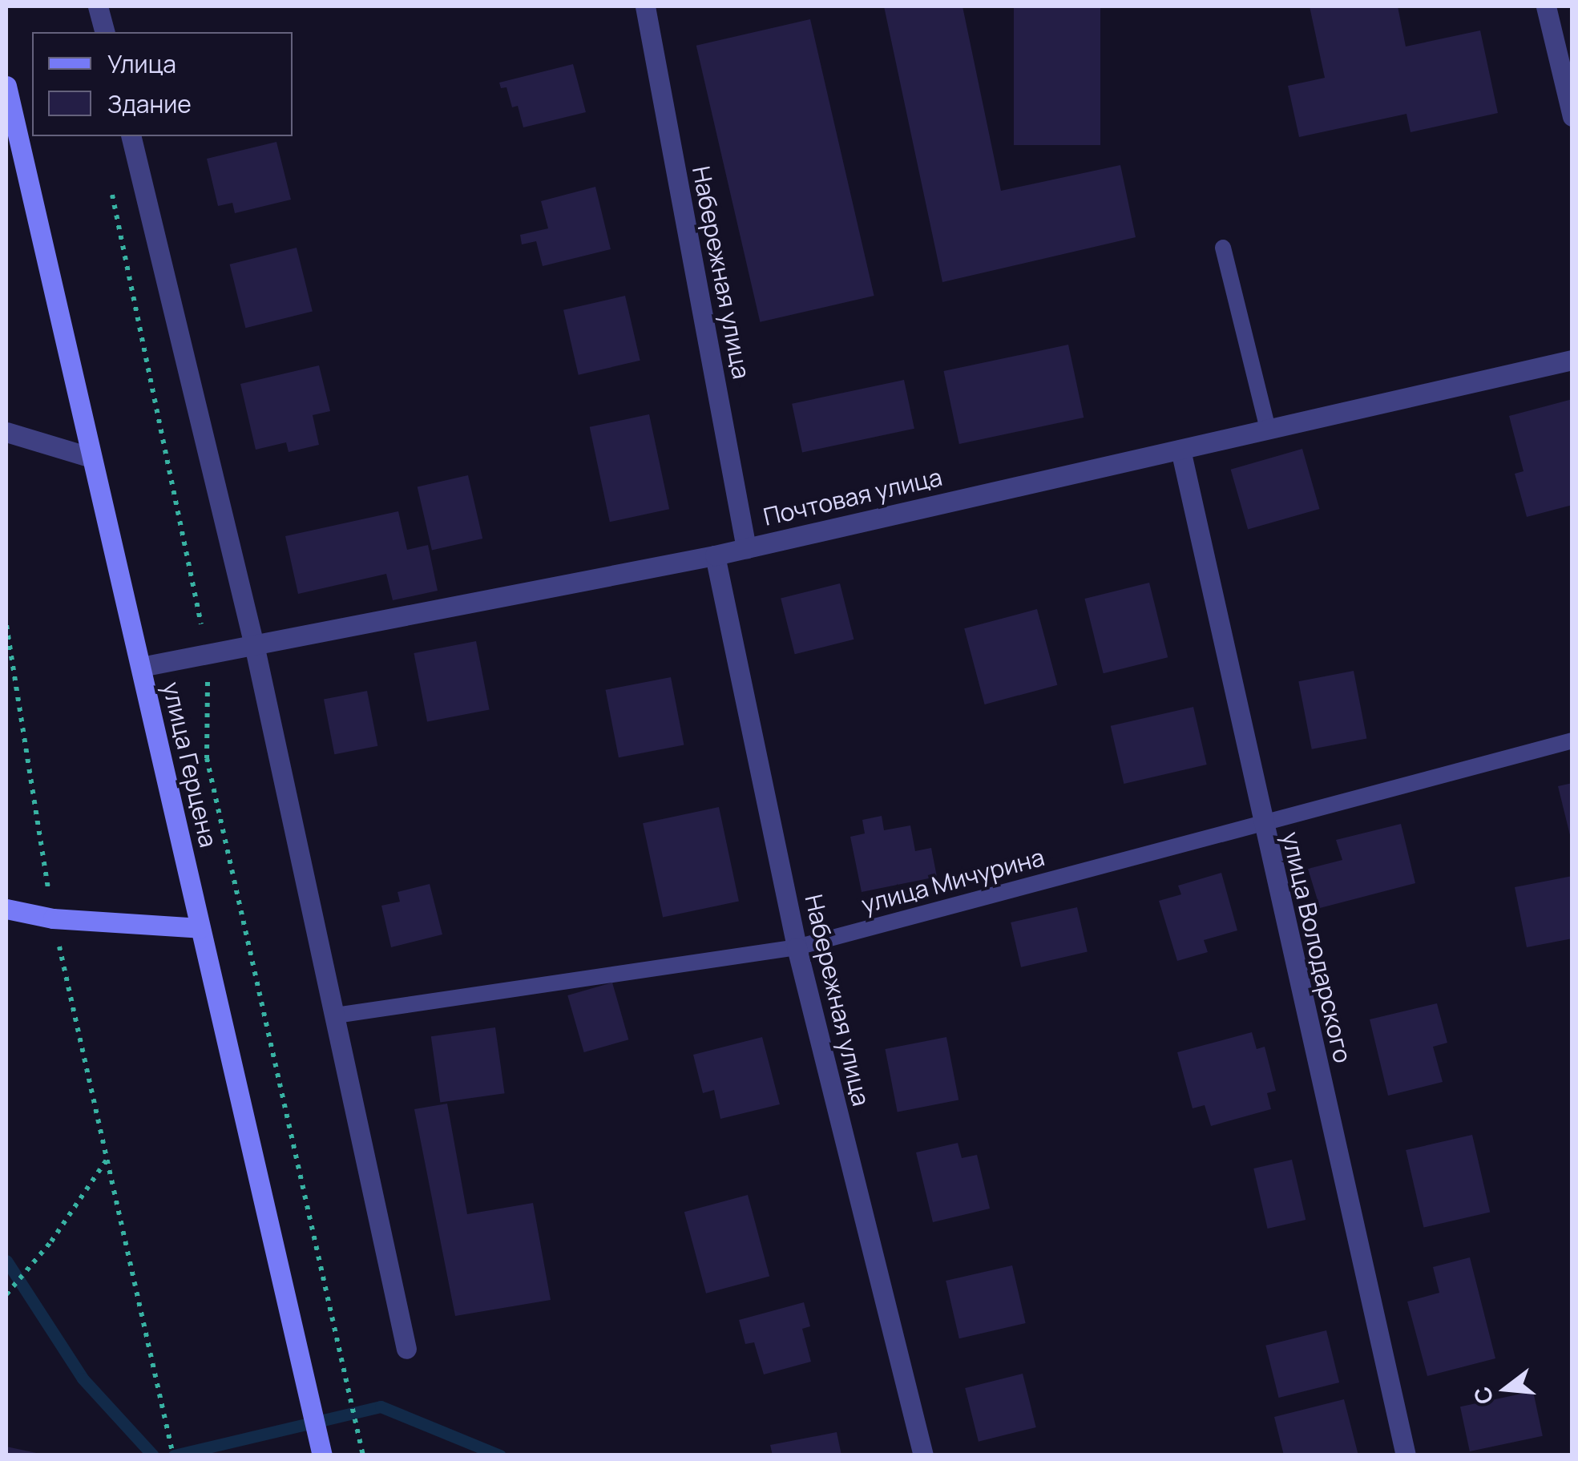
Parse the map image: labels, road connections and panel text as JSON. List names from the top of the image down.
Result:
{
  "streets": {
    "main road": ["улица Герцена"],
    "street": ["Набережная улица", "Почтовая улица", "улица Володарского"],
    "lane": ["улица Мичурина"]
  },
  "crossings": [
    ["Набережная улица", "Почтовая улица"],
    ["Набережная улица", "улица Мичурина"],
    ["Почтовая улица", "улица Герцена"],
    ["Почтовая улица", "улица Володарского"],
    ["улица Мичурина", "улица Володарского"]
  ],
  "legend": ["Улица", "Здание"],
  "north": "left"
}
